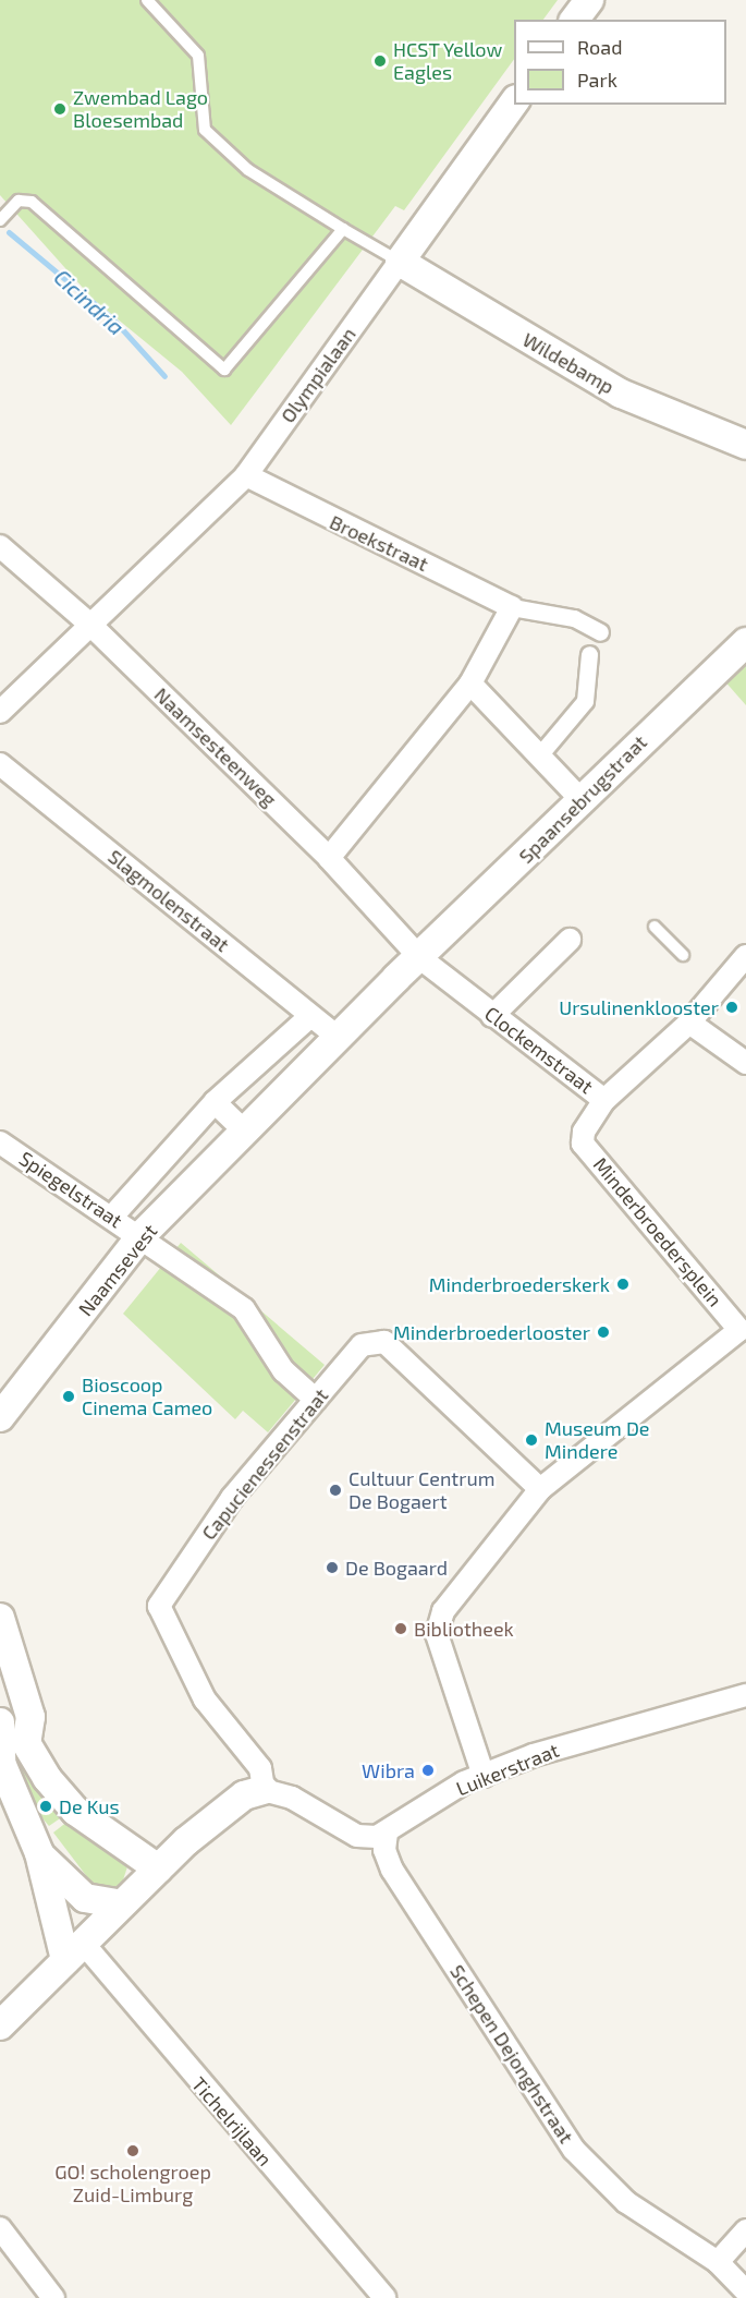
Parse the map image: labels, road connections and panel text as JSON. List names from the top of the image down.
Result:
{
  "streets": {
    "street": [
      "Wildebamp",
      "Olympialaan",
      "Broekstraat",
      "Naamsesteenweg",
      "Spaansebrugstraat",
      "Slagmolenstraat",
      "Clockemstraat",
      "Spiegelstraat",
      "Minderbroedersplein",
      "Naamsevest",
      "Capucienessenstraat",
      "Luikerstraat",
      "Schepen Dejonghstraat",
      "Tichelrijlaan"
    ]
  },
  "crossings": [
    ["Wildebamp", "Olympialaan"],
    ["Olympialaan", "Broekstraat"],
    ["Olympialaan", "Naamsesteenweg"],
    ["Naamsesteenweg", "Spaansebrugstraat"],
    ["Naamsesteenweg", "Clockemstraat"],
    ["Naamsesteenweg", "Naamsevest"],
    ["Spaansebrugstraat", "Clockemstraat"],
    ["Spaansebrugstraat", "Naamsevest"],
    ["Slagmolenstraat", "Naamsevest"],
    ["Clockemstraat", "Minderbroedersplein"],
    ["Clockemstraat", "Naamsevest"],
    ["Spiegelstraat", "Naamsevest"],
    ["Spiegelstraat", "Capucienessenstraat"],
    ["Minderbroedersplein", "Capucienessenstraat"],
    ["Capucienessenstraat", "Luikerstraat"],
    ["Luikerstraat", "Schepen Dejonghstraat"]
  ],
  "water": ["Cicindria"],
  "places": [
    "HCST Yellow Eagles",
    "Zwembad Lago Bloesembad",
    "Ursulinenklooster",
    "Minderbroederskerk",
    "Minderbroederlooster",
    "Bioscoop Cinema Cameo",
    "Museum De Mindere",
    "Cultuur Centrum De Bogaert",
    "De Bogaard",
    "Bibliotheek",
    "Wibra",
    "De Kus",
    "GO! scholengroep Zuid-Limburg"
  ],
  "legend": ["Road", "Park"]
}
